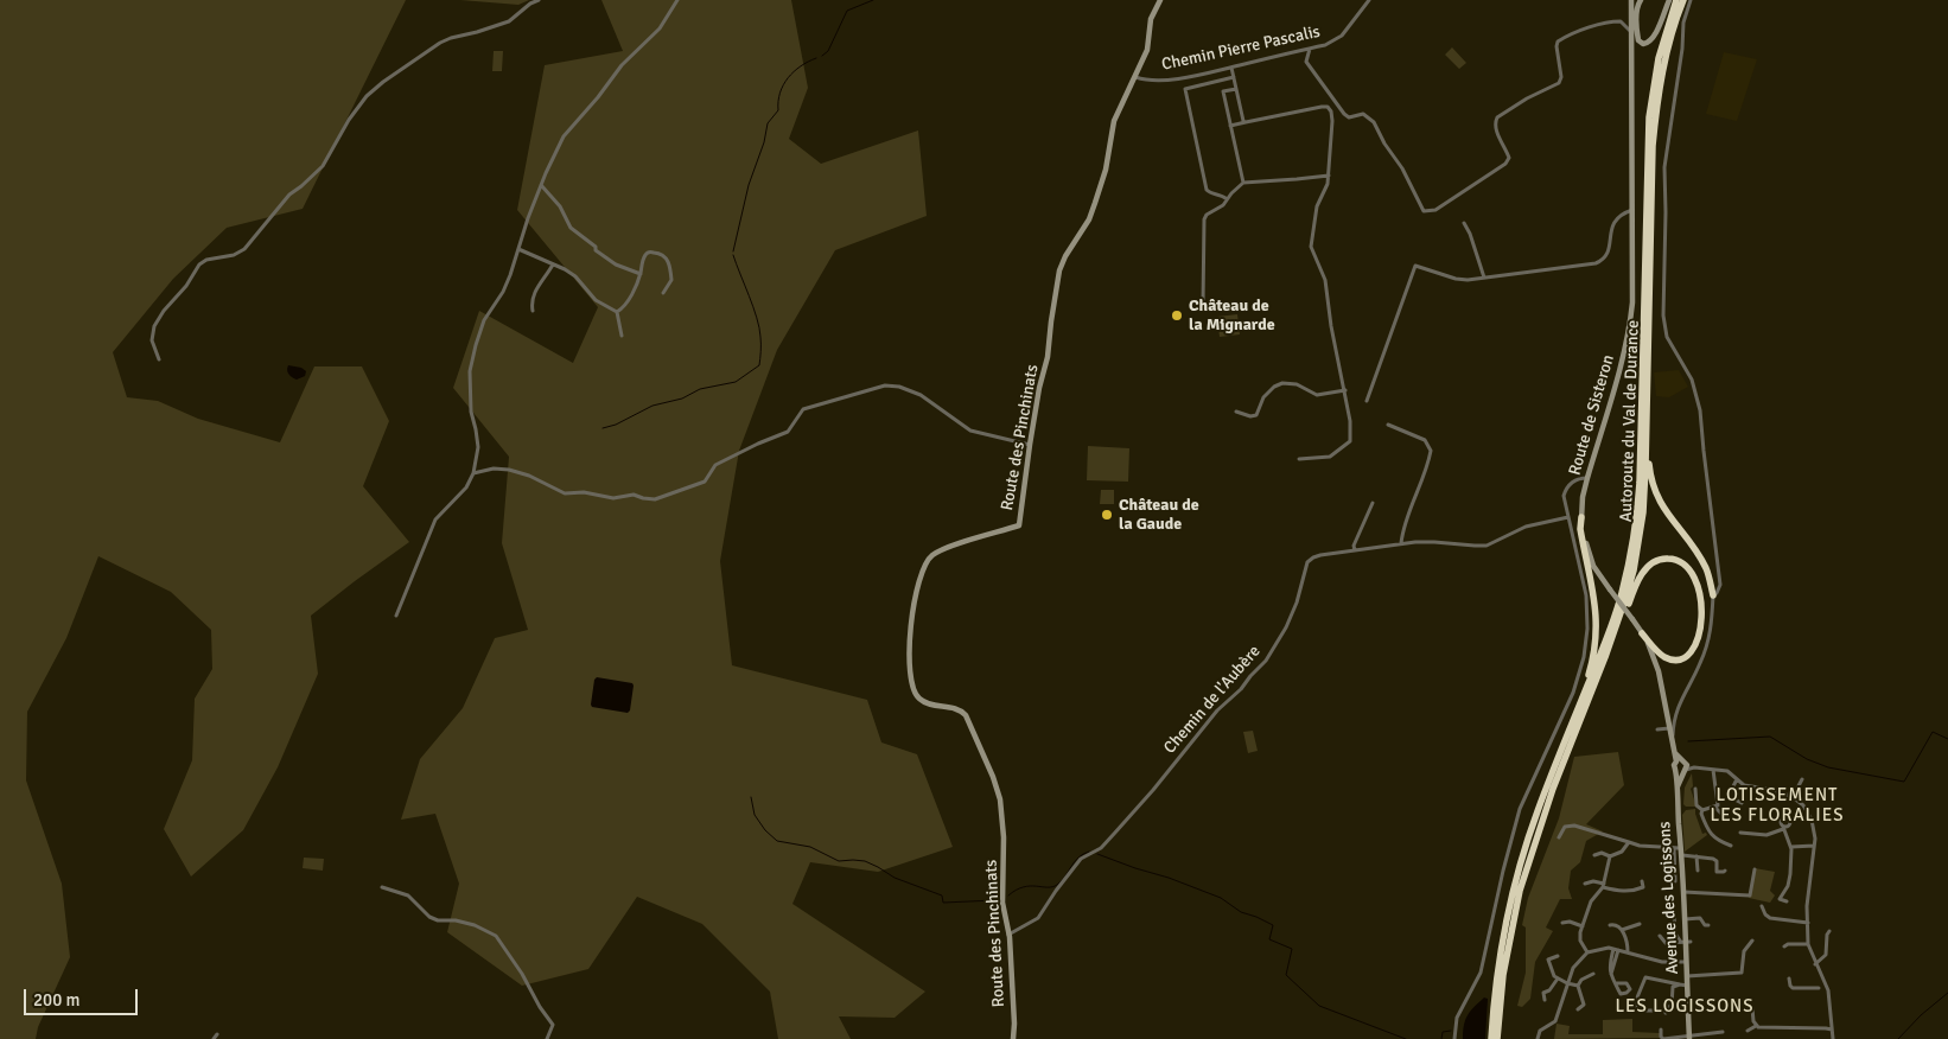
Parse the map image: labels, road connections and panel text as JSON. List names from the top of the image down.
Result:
{
  "streets": {
    "highway": ["Autoroute du Val de Durance"],
    "street": [
      "Chemin Pierre Pascalis",
      "Route de Sisteron",
      "Route des Pinchinats",
      "Chemin de l'Aubère",
      "Avenue des Logissons"
    ]
  },
  "crossings": [
    ["Chemin Pierre Pascalis", "Route des Pinchinats"],
    ["Route des Pinchinats", "Chemin de l'Aubère"]
  ],
  "districts": ["LOTISSEMENT LES FLORALIES", "LES LOGISSONS"],
  "places": ["Château de la Mignarde", "Château de la Gaude"],
  "scale_bar": "200 m"
}
